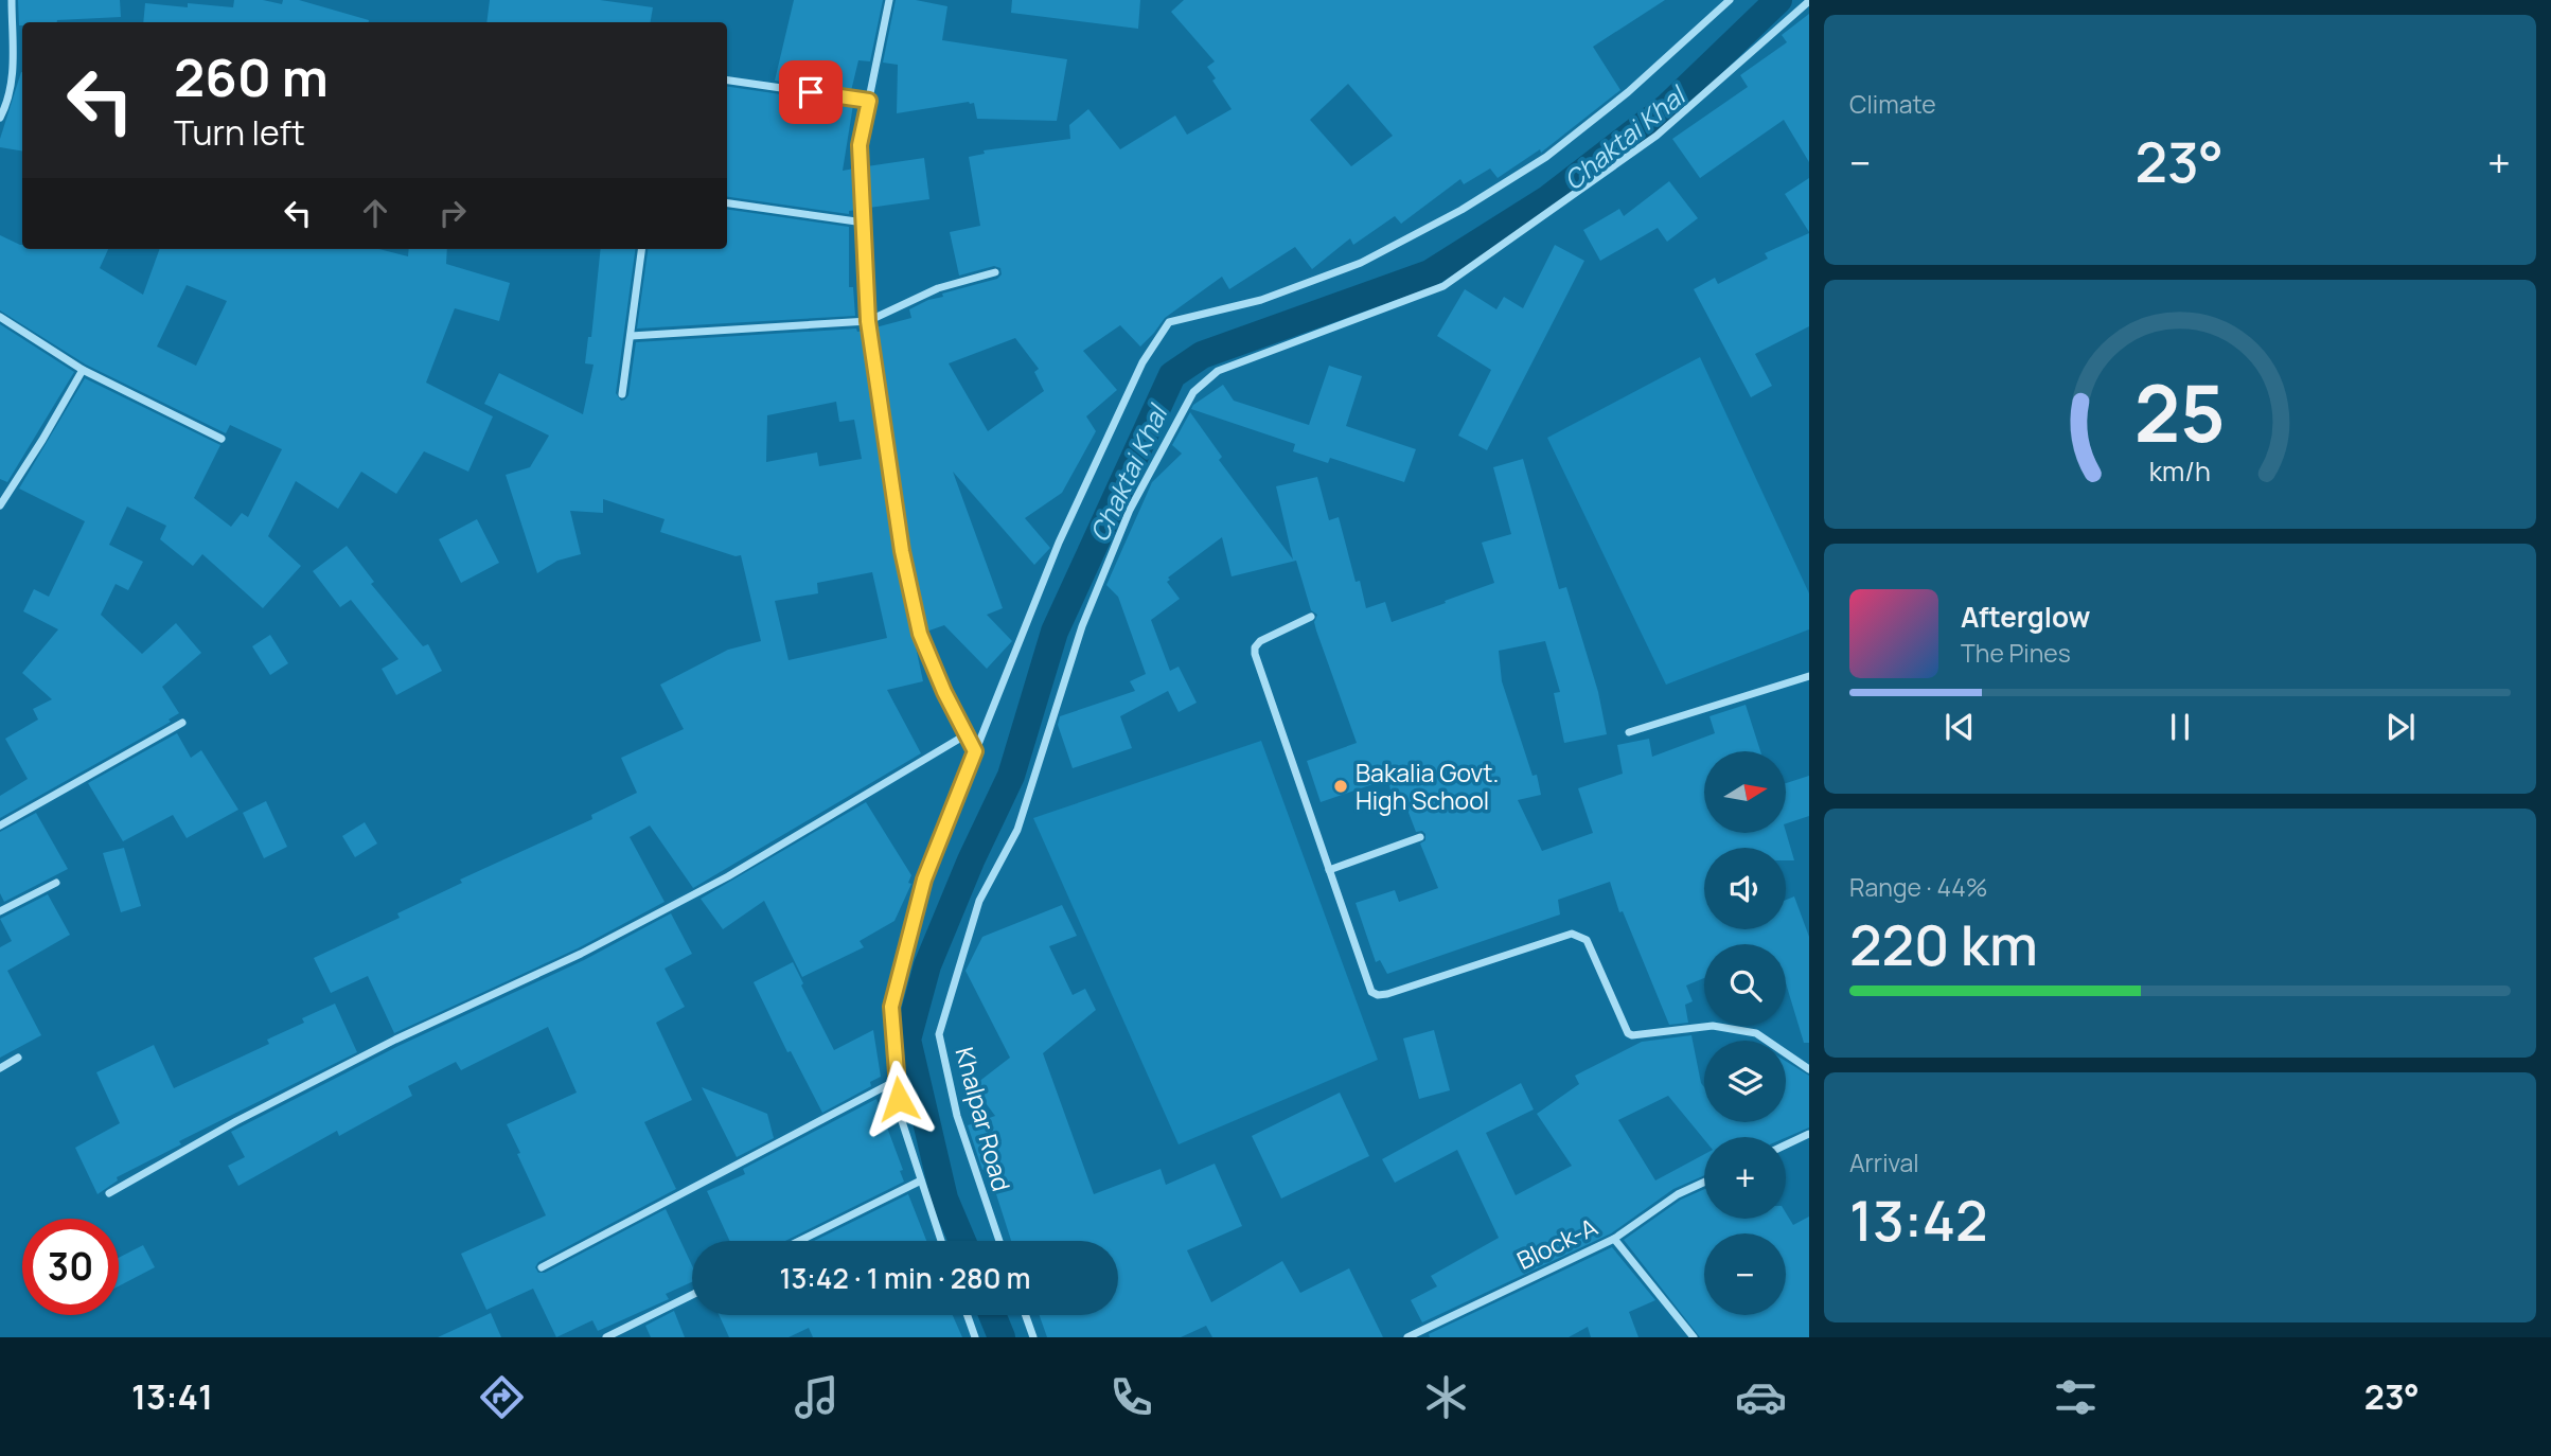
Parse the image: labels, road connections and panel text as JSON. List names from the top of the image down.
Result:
{
  "streets": {
    "street": ["Khalpar Road", "Block-A"]
  },
  "water": ["Chaktai Khal"],
  "places": ["Bakalia Govt. High School"],
  "north": "right",
  "page": {
    "tile": [
      "Climate",
      ["Range · 44%", "220 km"],
      ["Arrival", "13:42"]
    ],
    "turn": ["260 m", "Turn left"],
    "heat": ["−", "23°", "+"],
    "song": ["Afterglow", "The Pines"],
    "map_buttons": ["+", "−"],
    "limit": "30",
    "trip": "13:42 · 1 min · 280 m",
    "tabs": ["13:41", "23°"],
    "gauge": ["25", "km/h"]
  }
}
